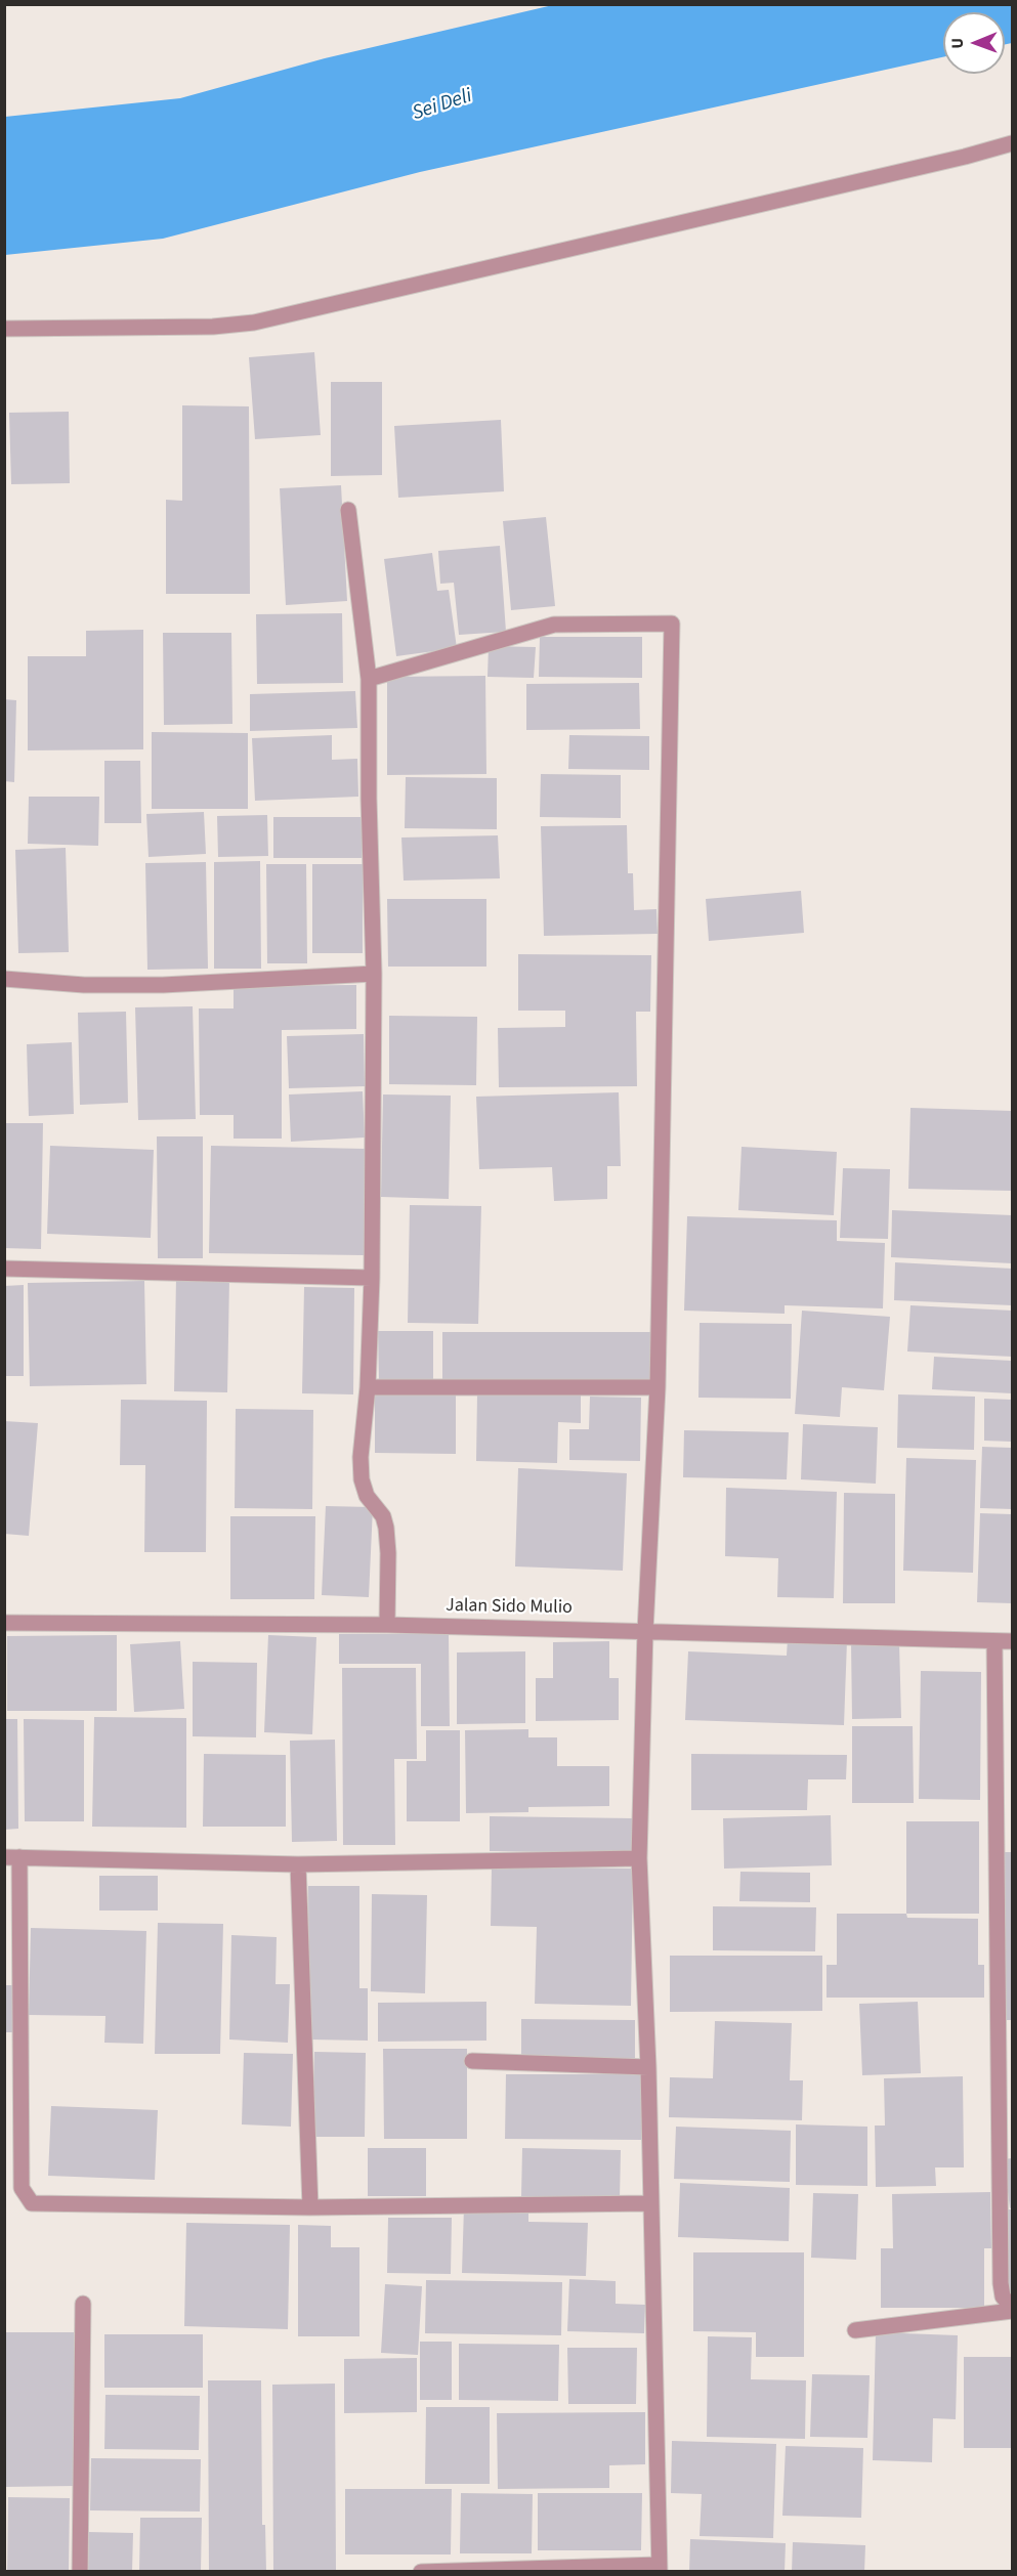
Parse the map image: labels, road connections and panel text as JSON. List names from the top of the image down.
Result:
{
  "streets": {
    "street": ["Jalan Sido Mulio"]
  },
  "water": ["Sei Deli"],
  "north": "left"
}
